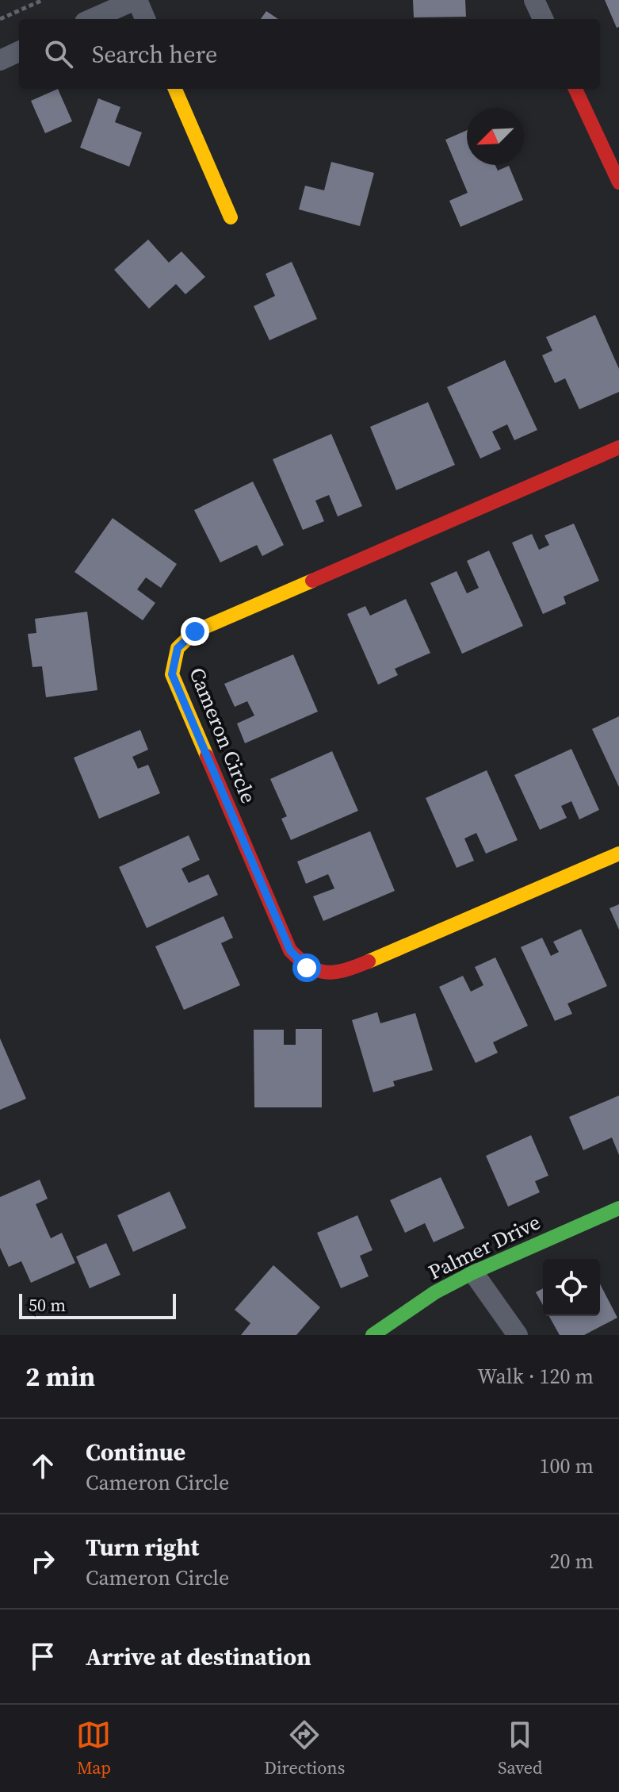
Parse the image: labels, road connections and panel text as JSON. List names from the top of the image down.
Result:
{
  "streets": {
    "street": ["Cameron Circle", "Palmer Drive"]
  },
  "scale_bar": "50 m",
  "north": "bottom left",
  "page": {
    "search": "Search here",
    "scale": "50 m",
    "heading": ["2 min", "Walk · 120 m"],
    "list": [
      ["Continue", "Cameron Circle", "100 m"],
      ["Turn right", "Cameron Circle", "20 m"],
      "Arrive at destination"
    ],
    "nav": ["Map", "Directions", "Saved"]
  }
}
